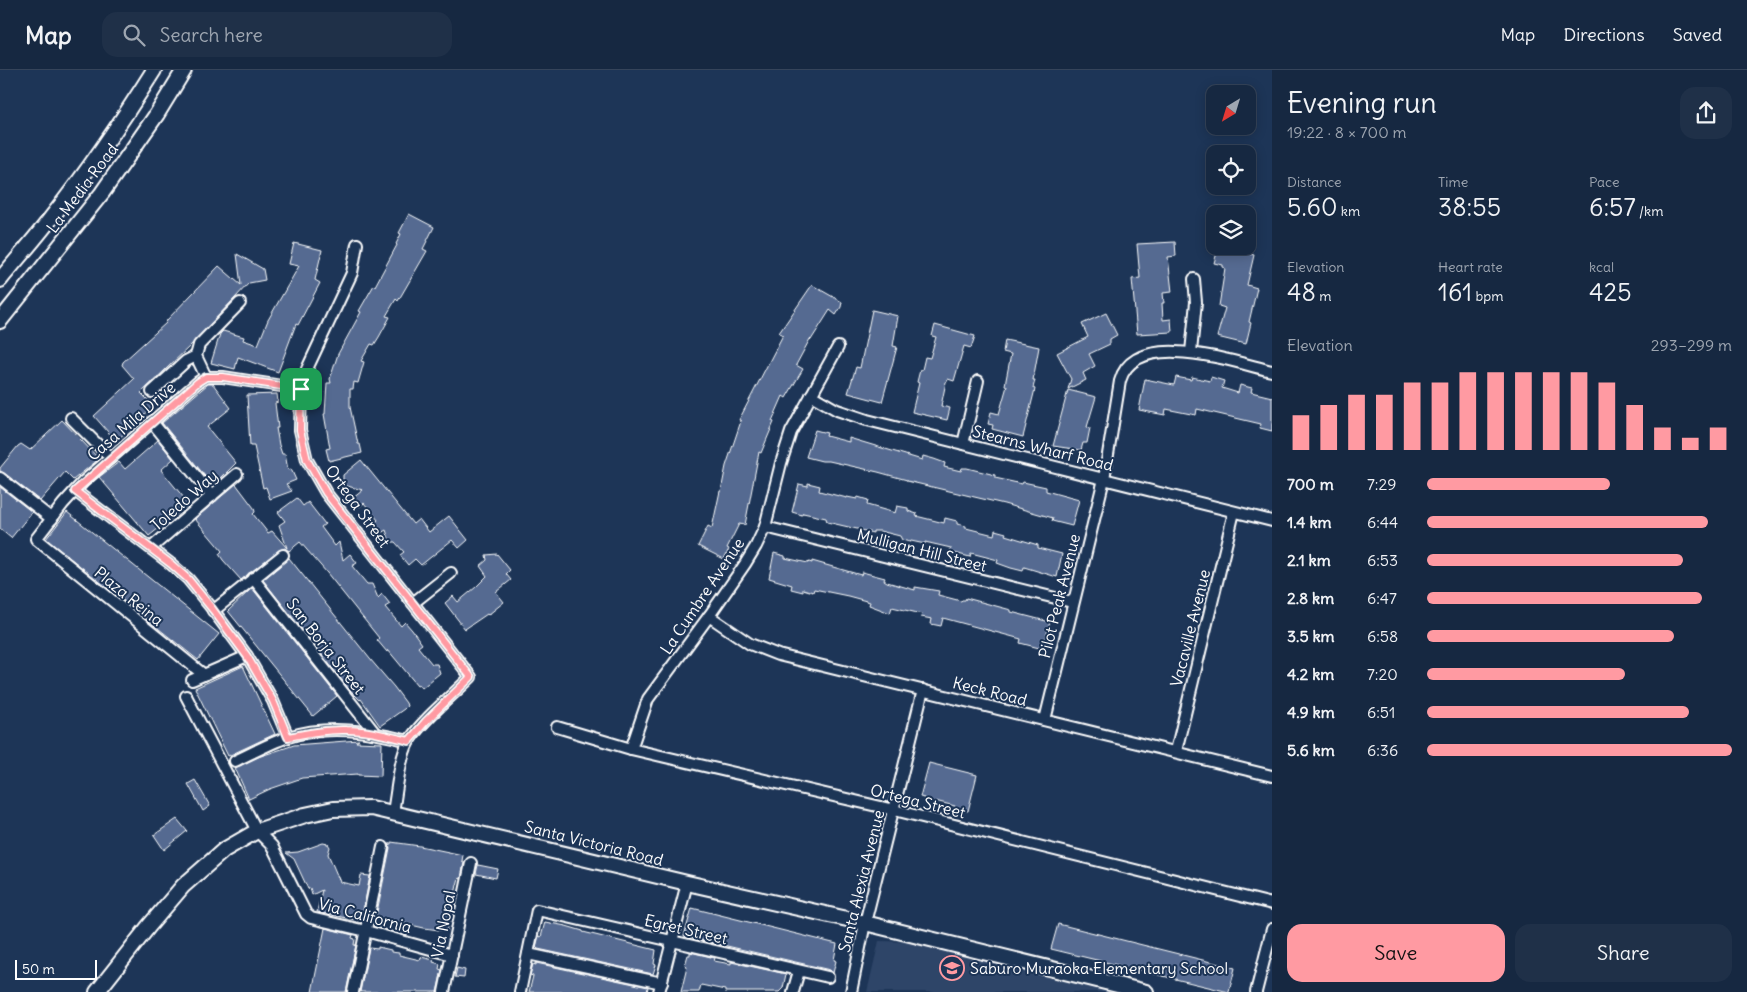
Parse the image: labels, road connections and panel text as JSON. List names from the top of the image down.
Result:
{
  "streets": {
    "street": [
      "La Media Road",
      "Casa Mila Drive",
      "Stearns Wharf Road",
      "Toledo Way",
      "Ortega Street",
      "Mulligan Hill Street",
      "Plaza Reina",
      "La Cumbre Avenue",
      "Pilot Peak Avenue",
      "Vacaville Avenue",
      "San Borja Street",
      "Keck Road",
      "Santa Victoria Road",
      "Santa Alexia Avenue",
      "Via California",
      "Via Nopal",
      "Egret Street"
    ]
  },
  "crossings": [
    ["Casa Mila Drive", "Plaza Reina"],
    ["Stearns Wharf Road", "La Cumbre Avenue"],
    ["Stearns Wharf Road", "Pilot Peak Avenue"],
    ["Stearns Wharf Road", "Vacaville Avenue"],
    ["Ortega Street", "La Cumbre Avenue"],
    ["Ortega Street", "Santa Alexia Avenue"],
    ["Mulligan Hill Street", "La Cumbre Avenue"],
    ["Mulligan Hill Street", "Pilot Peak Avenue"],
    ["La Cumbre Avenue", "Keck Road"],
    ["Pilot Peak Avenue", "Keck Road"],
    ["Vacaville Avenue", "Keck Road"],
    ["Keck Road", "Santa Alexia Avenue"],
    ["Santa Victoria Road", "Santa Alexia Avenue"],
    ["Santa Victoria Road", "Via California"],
    ["Via California", "Via Nopal"]
  ],
  "places": {
    "school or university": ["Saburo Muraoka Elementary School"]
  },
  "scale_bar": "50 m",
  "north": "bottom left",
  "page": {
    "header": "Map",
    "search": "Search here",
    "nav": ["Map", "Directions", "Saved"],
    "heading": ["Evening run", "19:22 · 8 × 700 m"],
    "stats": [
      ["Distance", "5.60 km"],
      ["Time", "38:55"],
      ["Pace", "6:57 /km"],
      ["Elevation", "48 m"],
      ["Heart rate", "161 bpm"],
      ["kcal", "425"]
    ],
    "chart": ["Elevation", "293–299 m"],
    "list": [
      {
        "name": "700 m",
        "note": "7:29"
      },
      {
        "name": "1.4 km",
        "note": "6:44"
      },
      {
        "name": "2.1 km",
        "note": "6:53"
      },
      {
        "name": "2.8 km",
        "note": "6:47"
      },
      {
        "name": "3.5 km",
        "note": "6:58"
      },
      {
        "name": "4.2 km",
        "note": "7:20"
      },
      {
        "name": "4.9 km",
        "note": "6:51"
      },
      {
        "name": "5.6 km",
        "note": "6:36"
      }
    ],
    "buttons": ["Save", "Share"],
    "scale": "50 m"
  }
}
